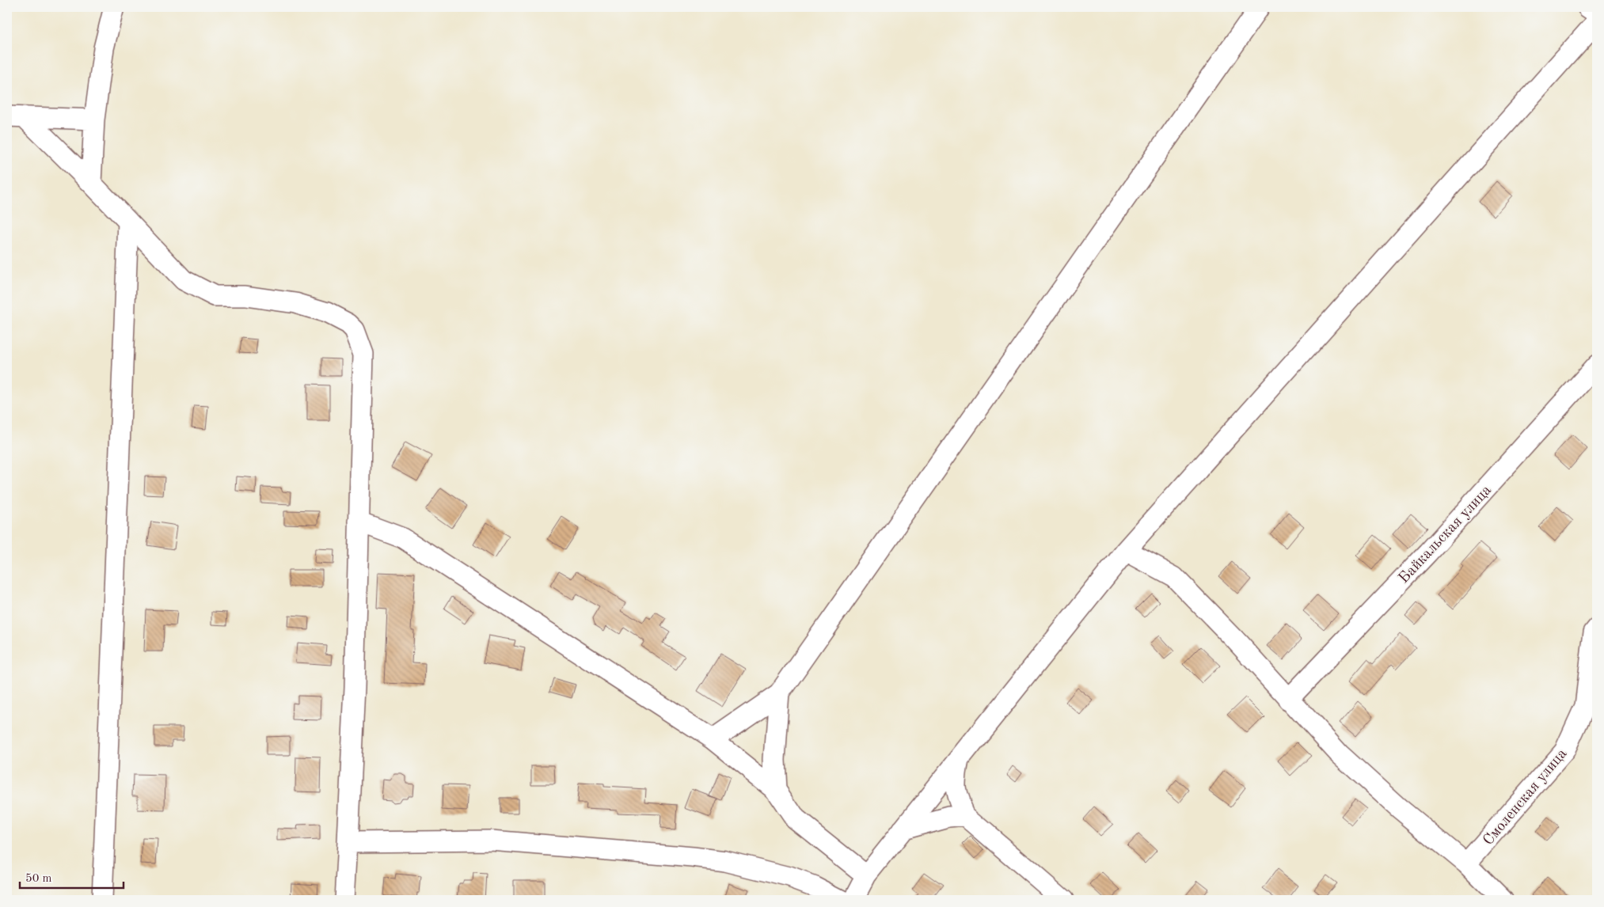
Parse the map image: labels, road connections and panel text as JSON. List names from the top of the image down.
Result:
{
  "streets": {
    "street": ["Байкальская улица", "Смоленская улица"]
  },
  "scale_bar": "50 m"
}
